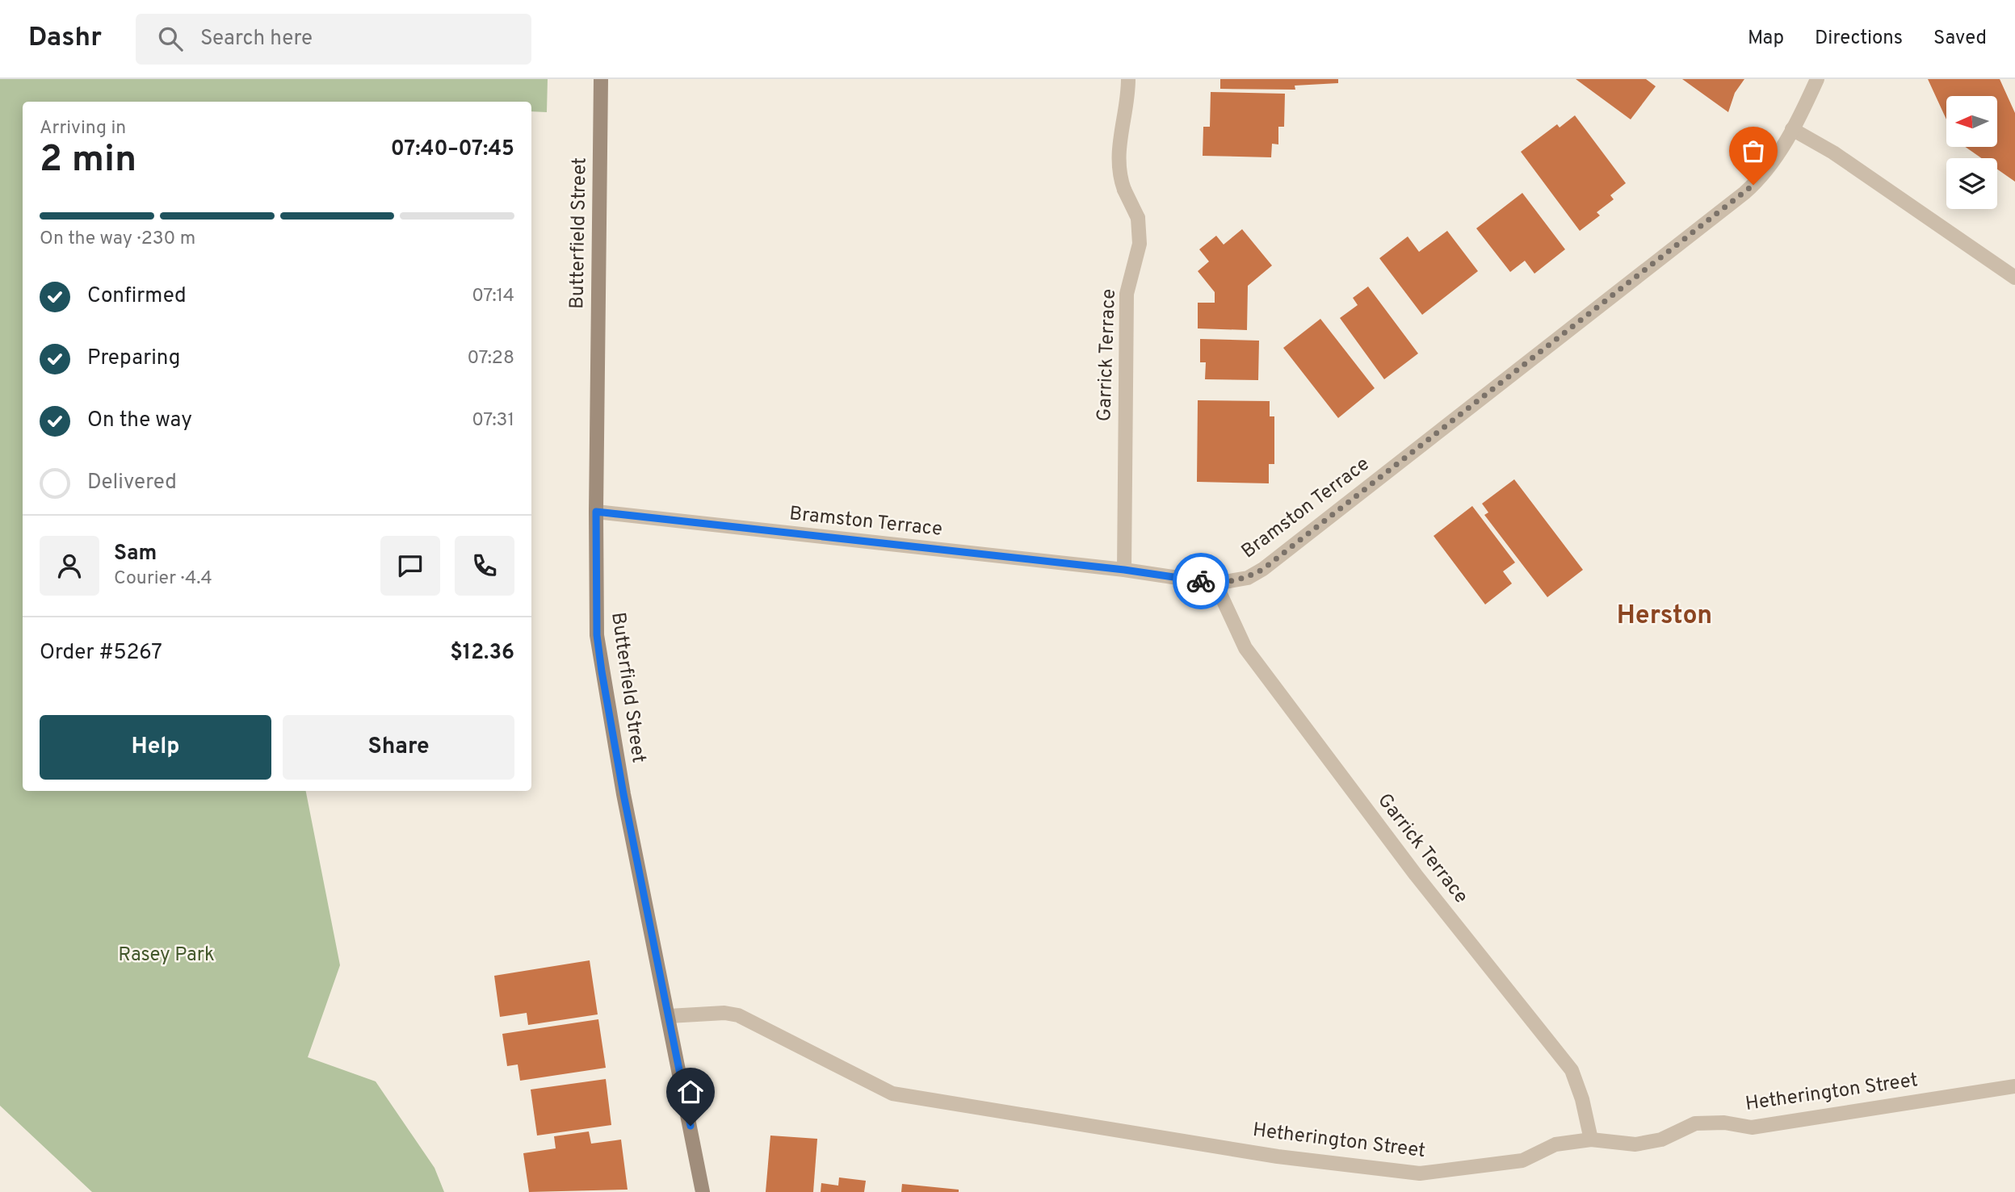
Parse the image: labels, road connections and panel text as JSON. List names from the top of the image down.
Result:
{
  "streets": {
    "street": [
      "Butterfield Street",
      "Garrick Terrace",
      "Bramston Terrace",
      "Hetherington Street"
    ]
  },
  "crossings": [
    ["Butterfield Street", "Bramston Terrace"],
    ["Butterfield Street", "Hetherington Street"],
    ["Garrick Terrace", "Bramston Terrace"],
    ["Garrick Terrace", "Hetherington Street"]
  ],
  "districts": ["Herston"],
  "parks": ["Rasey Park"],
  "north": "left",
  "page": {
    "header": "Dashr",
    "search": "Search here",
    "nav": ["Map", "Directions", "Saved"],
    "heading": ["2 min", "Arriving in", "07:40–07:45"],
    "panel": [
      "Sam",
      "Courier · 4.4",
      "Order #5267",
      "$12.36"
    ],
    "bar": "On the way · 230 m",
    "list": [
      ["Confirmed", "07:14"],
      ["Preparing", "07:28"],
      ["On the way", "07:31"],
      "Delivered"
    ],
    "buttons": ["Help", "Share"]
  }
}
